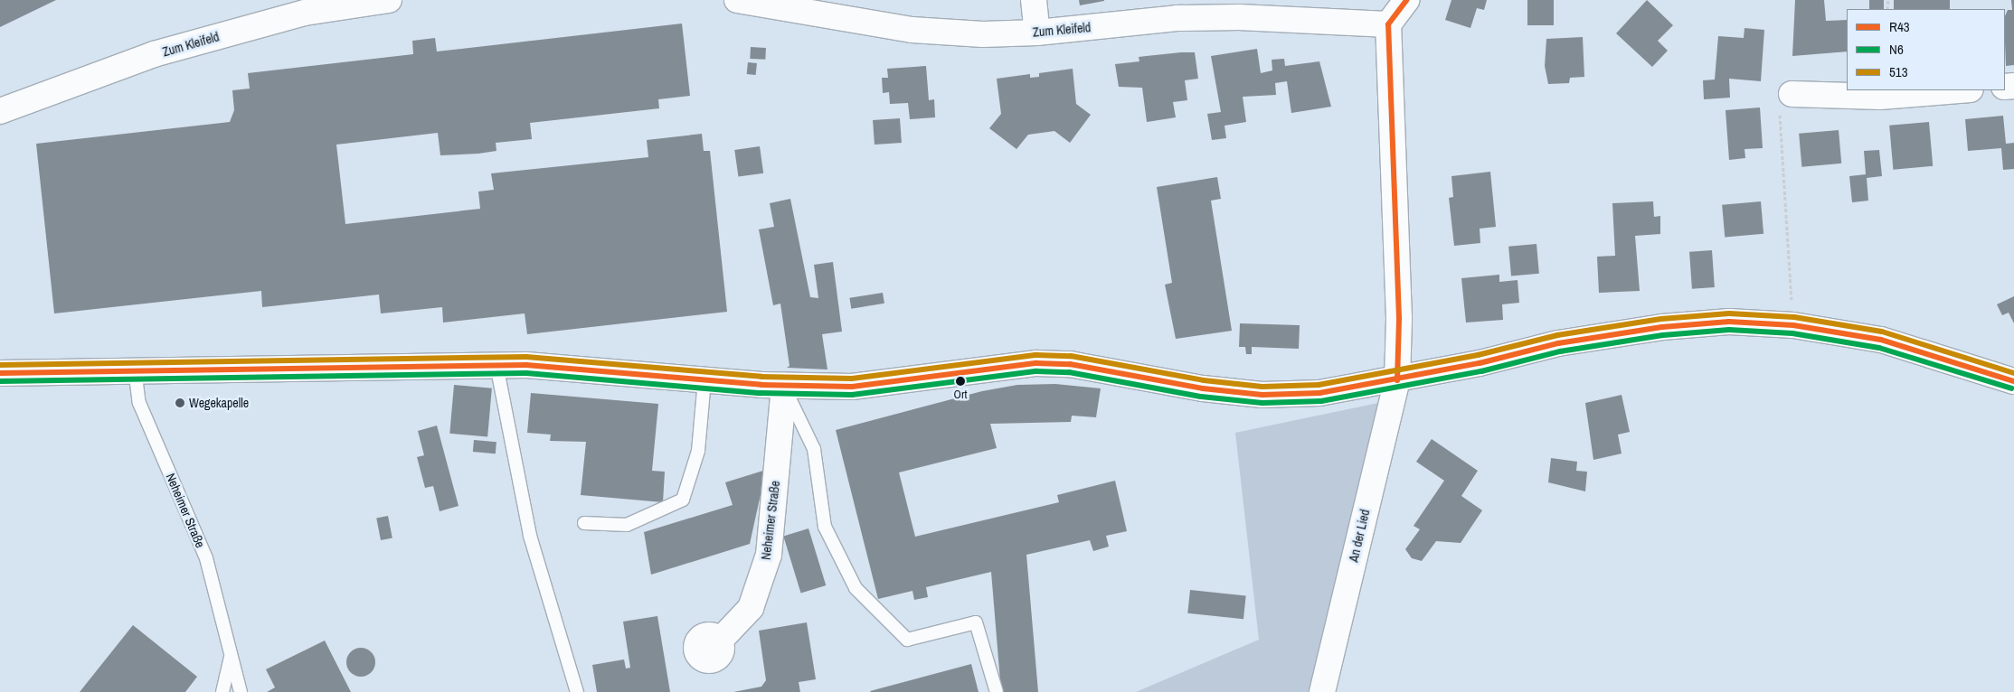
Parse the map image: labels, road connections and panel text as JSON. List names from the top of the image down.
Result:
{
  "streets": {
    "street": ["Zum Kleifeld", "Neheimer Straße", "An der Lied"]
  },
  "crossings": [
    ["Zum Kleifeld", "An der Lied"]
  ],
  "places": ["Ort", "Wegekapelle"],
  "lines": ["transit line R43", "transit line 513", "transit line N6"],
  "legend": ["R43", "N6", "513"]
}
